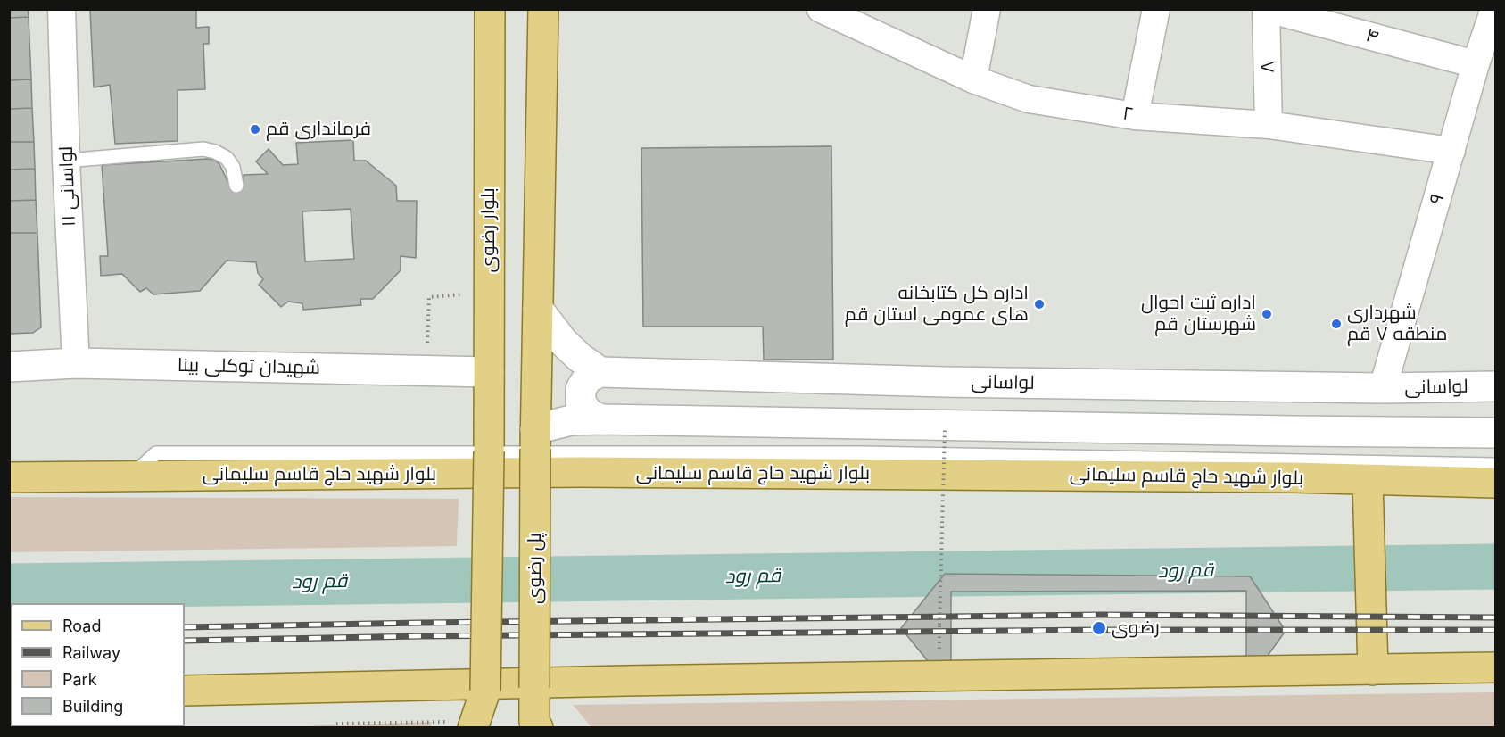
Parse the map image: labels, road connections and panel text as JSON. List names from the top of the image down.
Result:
{
  "streets": {
    "main road": [
      "بلوار رضوی",
      "شهیدان توکلی بینا",
      "لواسانی",
      "بلوار شهید حاج قاسم سلیمانی",
      "پل رضوی"
    ],
    "street": [
      "۴",
      "۸",
      "۲",
      "لواسانی ۱۱",
      "۹"
    ]
  },
  "crossings": [
    ["۴", "۸"],
    ["۴", "۹"],
    ["۸", "۲"],
    ["۲", "۹"],
    ["لواسانی ۱۱", "شهیدان توکلی بینا"],
    ["۹", "لواسانی"],
    ["بلوار رضوی", "شهیدان توکلی بینا"]
  ],
  "water": ["قم رود"],
  "places": [
    "فرمانداری قم",
    "اداره کل کتابخانه های عمومی استان قم",
    "اداره ثبت احوال شهرستان قم",
    "شهرداری منطقه ۷ قم",
    "رضوی"
  ],
  "legend": [
    "Road",
    "Railway",
    "Park",
    "Building"
  ]
}
